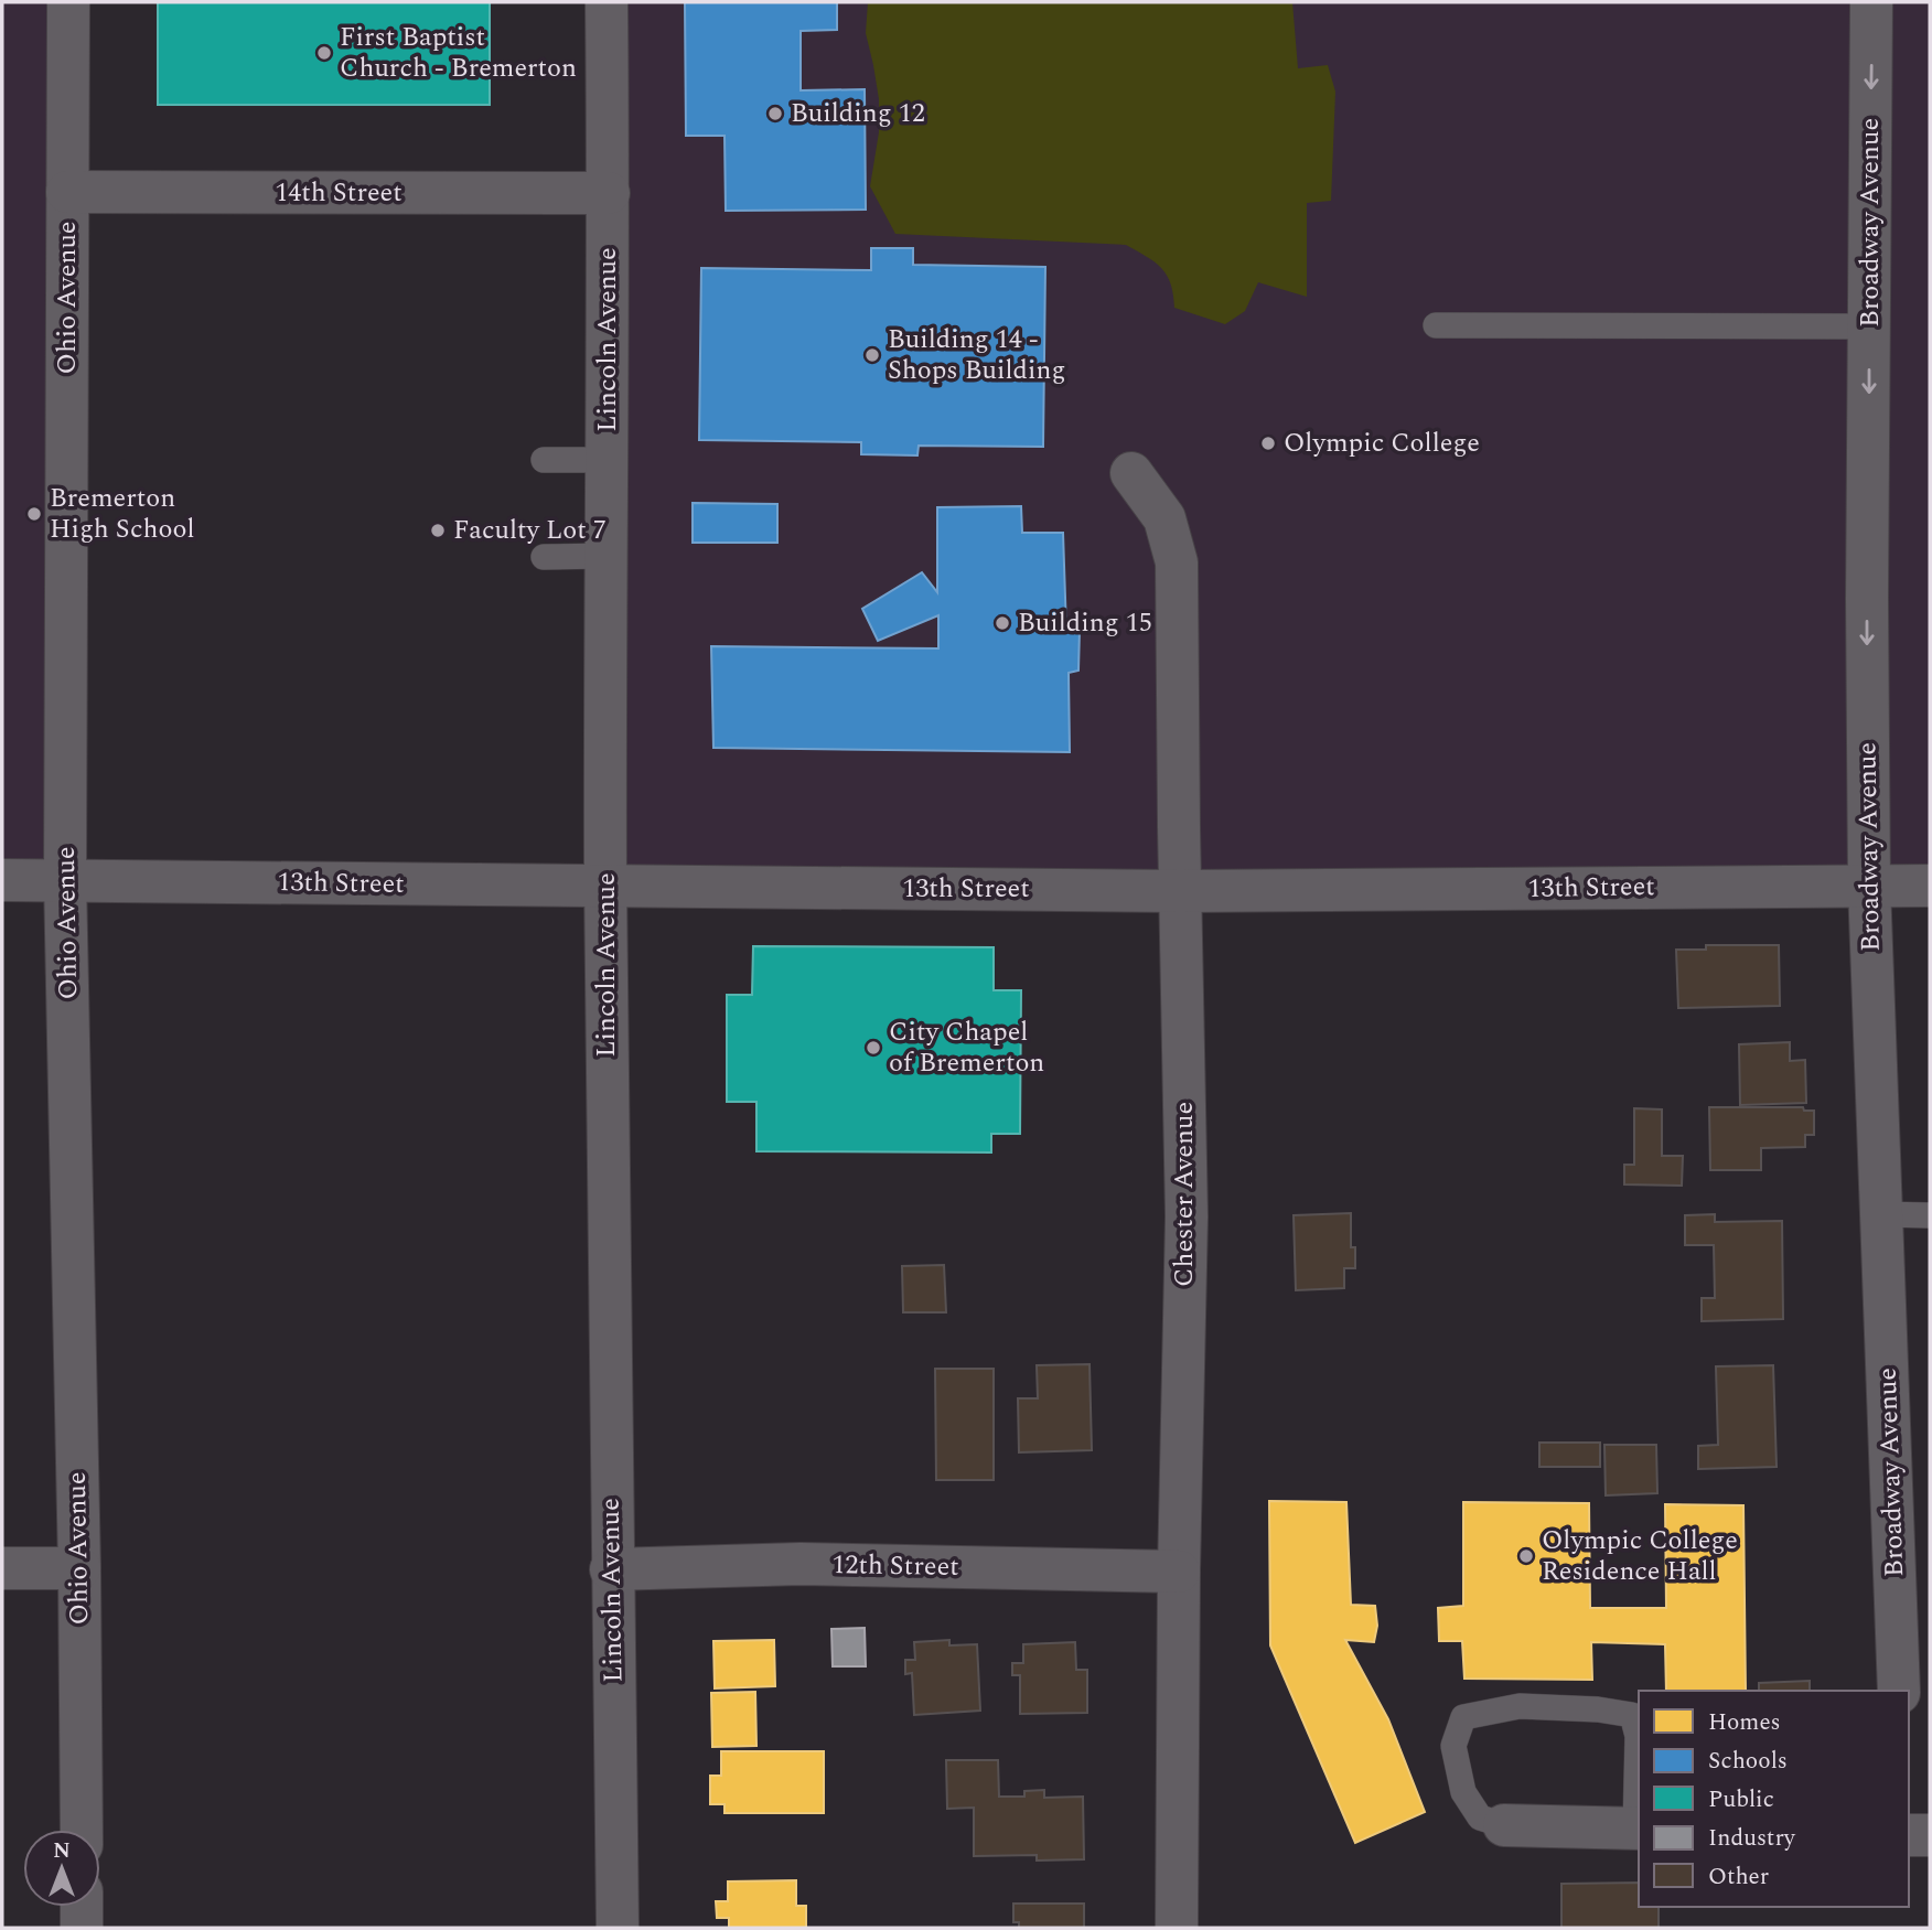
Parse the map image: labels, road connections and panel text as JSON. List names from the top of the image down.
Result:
{
  "streets": {
    "street": [
      "14th Street",
      "Broadway Avenue",
      "Ohio Avenue",
      "Lincoln Avenue",
      "13th Street",
      "Chester Avenue",
      "12th Street"
    ]
  },
  "crossings": [
    ["14th Street", "Ohio Avenue"],
    ["14th Street", "Lincoln Avenue"],
    ["Broadway Avenue", "13th Street"],
    ["Ohio Avenue", "13th Street"],
    ["Lincoln Avenue", "13th Street"],
    ["Lincoln Avenue", "12th Street"],
    ["13th Street", "Chester Avenue"],
    ["Chester Avenue", "12th Street"]
  ],
  "one_way": ["Broadway Avenue"],
  "places": [
    "First Baptist Church - Bremerton",
    "Building 12",
    "Building 14 - Shops Building",
    "Olympic College",
    "Bremerton High School",
    "Faculty Lot 7",
    "Building 15",
    "City Chapel of Bremerton",
    "Olympic College Residence Hall"
  ],
  "legend": [
    "Homes",
    "Schools",
    "Public",
    "Industry",
    "Other"
  ],
  "north": "top"
}
